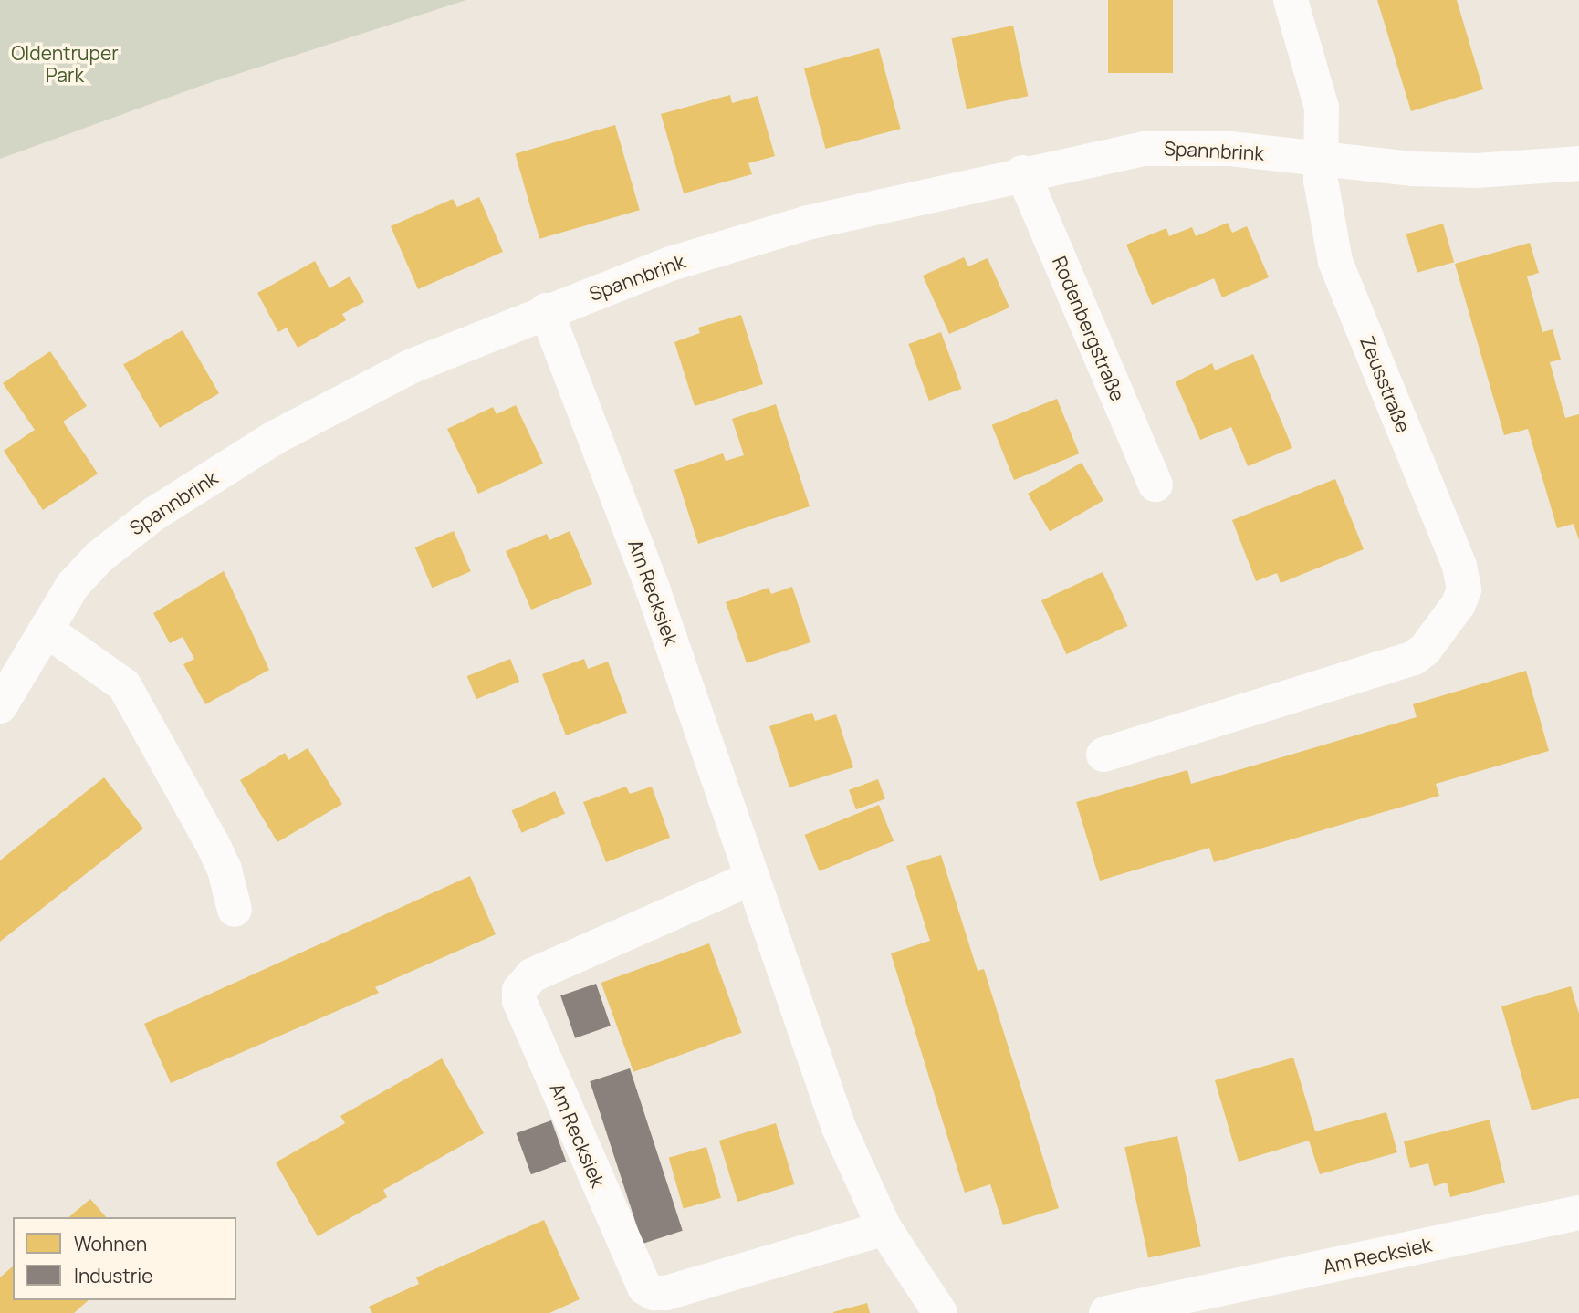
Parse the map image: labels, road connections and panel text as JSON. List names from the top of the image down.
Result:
{
  "streets": {
    "street": [
      "Spannbrink",
      "Rodenbergstraße",
      "Zeusstraße",
      "Am Recksiek"
    ]
  },
  "crossings": [
    ["Spannbrink", "Rodenbergstraße"],
    ["Spannbrink", "Zeusstraße"],
    ["Spannbrink", "Am Recksiek"]
  ],
  "parks": ["Oldentruper Park"],
  "legend": ["Wohnen", "Industrie"]
}
